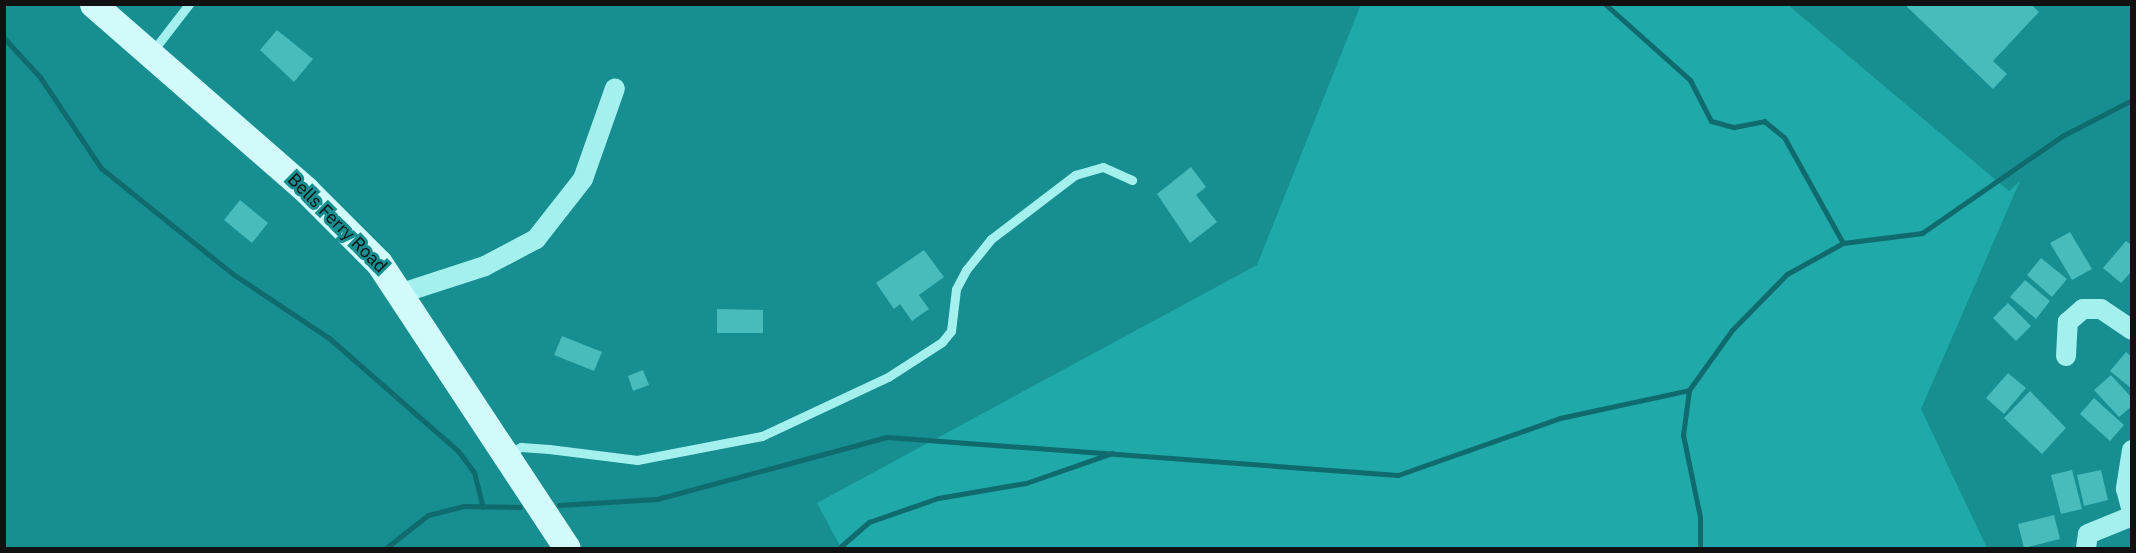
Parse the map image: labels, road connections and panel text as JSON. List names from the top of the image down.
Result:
{
  "streets": {
    "main road": ["Bells Ferry Road"]
  }
}
